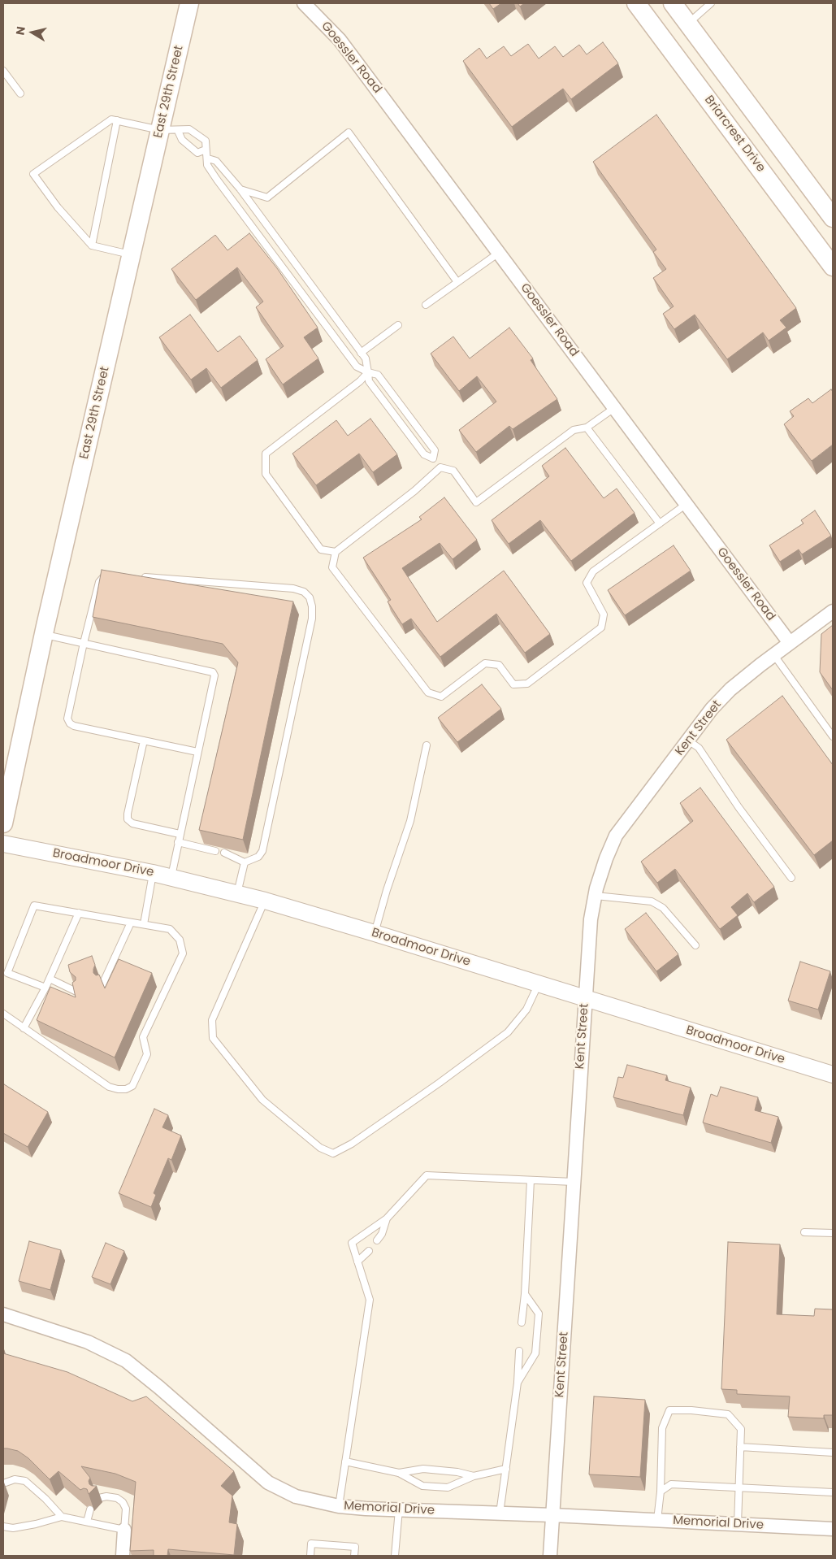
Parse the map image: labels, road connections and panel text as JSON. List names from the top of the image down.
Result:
{
  "streets": {
    "main road": ["East 29th Street", "Briarcrest Drive"],
    "street": [
      "Goessler Road",
      "Kent Street",
      "Broadmoor Drive",
      "Memorial Drive"
    ]
  },
  "crossings": [
    ["Goessler Road", "Kent Street"],
    ["Kent Street", "Broadmoor Drive"],
    ["Kent Street", "Memorial Drive"]
  ],
  "north": "left"
}
